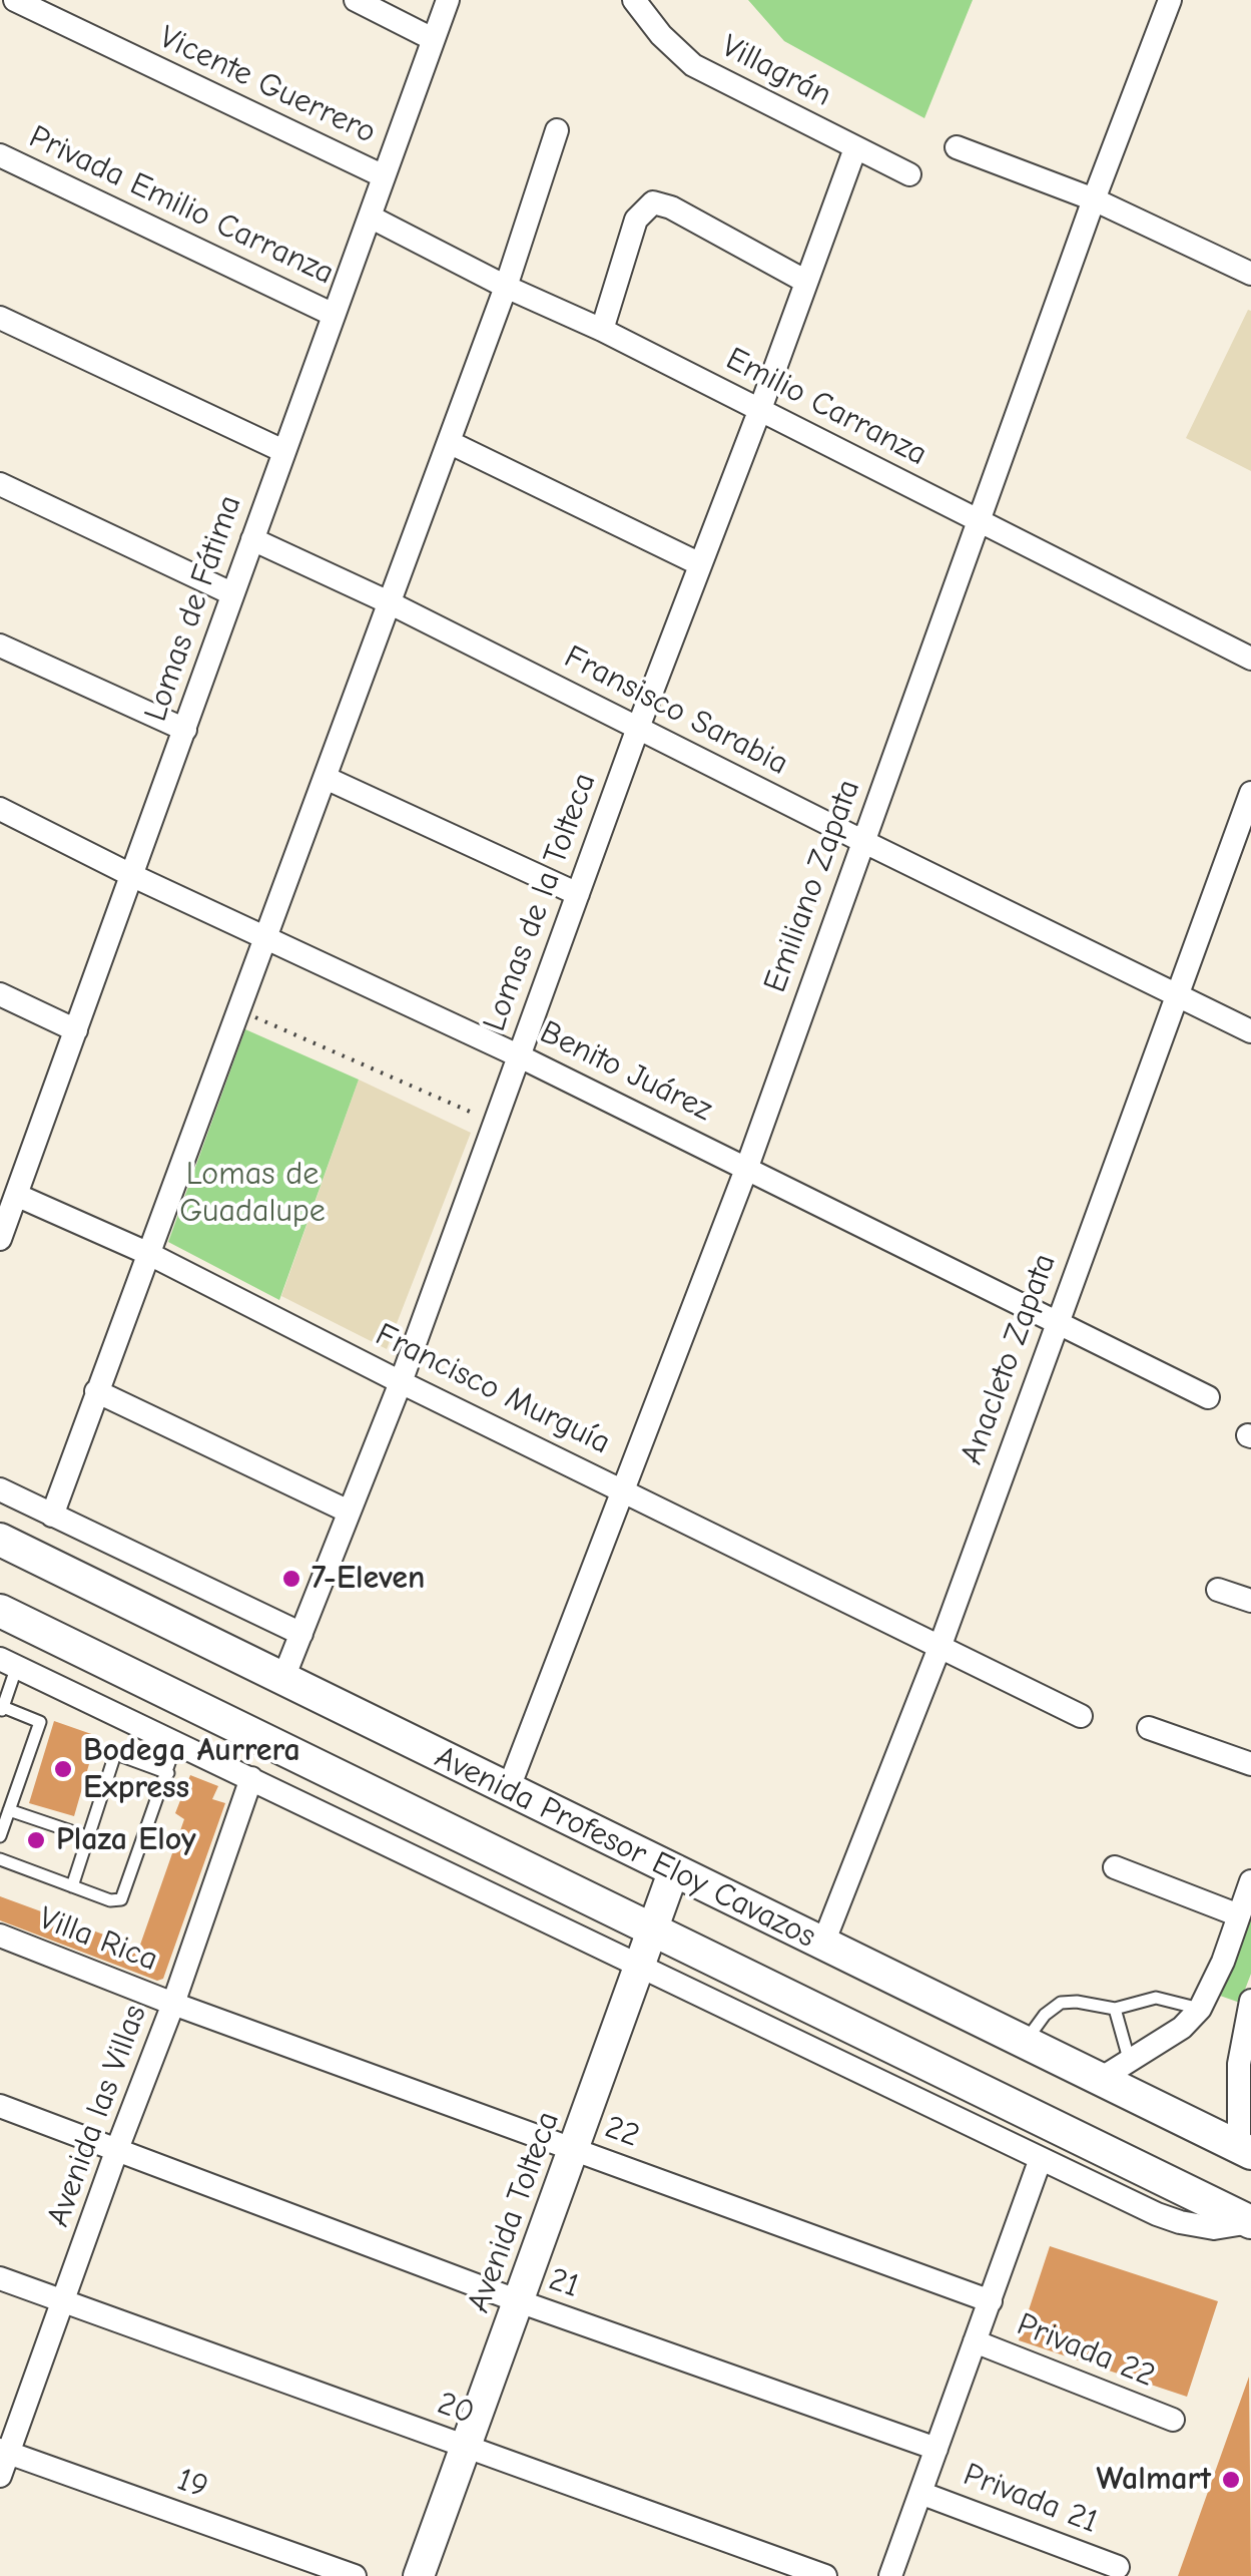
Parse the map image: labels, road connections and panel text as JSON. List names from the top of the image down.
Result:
{
  "streets": {
    "main road": ["Avenida Profesor Eloy Cavazos"],
    "street": [
      "Villagrán",
      "Vicente Guerrero",
      "Privada Emilio Carranza",
      "Emilio Carranza",
      "Lomas de Fátima",
      "Fransisco Sarabia",
      "Emiliano Zapata",
      "Lomas de la Tolteca",
      "Benito Juárez",
      "Anacleto Zapata",
      "Francisco Murguía",
      "Villa Rica",
      "Avenida las Villas",
      "22",
      "Avenida Tolteca",
      "21",
      "Privada 22",
      "20",
      "19",
      "Privada 21"
    ]
  },
  "crossings": [
    ["Villagrán", "Lomas de la Tolteca"],
    ["Vicente Guerrero", "Lomas de Fátima"],
    ["Privada Emilio Carranza", "Lomas de Fátima"],
    ["Emilio Carranza", "Lomas de Fátima"],
    ["Emilio Carranza", "Emiliano Zapata"],
    ["Emilio Carranza", "Lomas de la Tolteca"],
    ["Lomas de Fátima", "Fransisco Sarabia"],
    ["Lomas de Fátima", "Benito Juárez"],
    ["Lomas de Fátima", "Francisco Murguía"],
    ["Fransisco Sarabia", "Emiliano Zapata"],
    ["Fransisco Sarabia", "Lomas de la Tolteca"],
    ["Fransisco Sarabia", "Anacleto Zapata"],
    ["Emiliano Zapata", "Benito Juárez"],
    ["Emiliano Zapata", "Francisco Murguía"],
    ["Emiliano Zapata", "Avenida Profesor Eloy Cavazos"],
    ["Lomas de la Tolteca", "Benito Juárez"],
    ["Lomas de la Tolteca", "Francisco Murguía"],
    ["Lomas de la Tolteca", "Avenida Profesor Eloy Cavazos"],
    ["Benito Juárez", "Anacleto Zapata"],
    ["Anacleto Zapata", "Francisco Murguía"],
    ["Anacleto Zapata", "Avenida Profesor Eloy Cavazos"],
    ["Avenida Profesor Eloy Cavazos", "Avenida las Villas"],
    ["Avenida Profesor Eloy Cavazos", "Avenida Tolteca"],
    ["Villa Rica", "Avenida las Villas"],
    ["Villa Rica", "22"],
    ["Avenida las Villas", "22"],
    ["Avenida las Villas", "21"],
    ["Avenida las Villas", "20"],
    ["Avenida las Villas", "19"],
    ["22", "Avenida Tolteca"],
    ["Avenida Tolteca", "21"],
    ["Avenida Tolteca", "20"]
  ],
  "parks": ["Lomas de Guadalupe"],
  "places": [
    "7-Eleven",
    "Bodega Aurrera Express",
    "Plaza Eloy",
    "Walmart"
  ]
}
